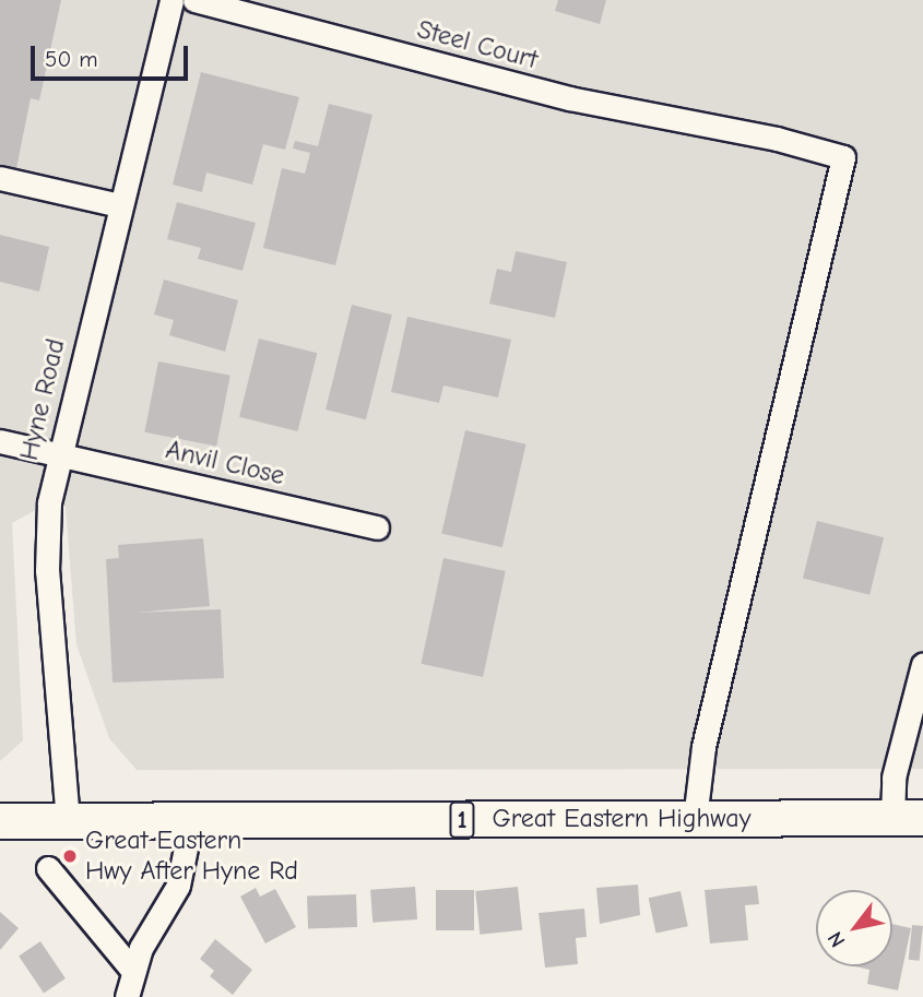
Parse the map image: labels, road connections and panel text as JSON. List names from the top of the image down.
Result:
{
  "streets": {
    "highway": ["Great Eastern Highway", "1"],
    "street": ["Steel Court", "Hyne Road", "Anvil Close"]
  },
  "crossings": [
    ["Steel Court", "Great Eastern Highway"],
    ["Hyne Road", "Anvil Close"],
    ["Hyne Road", "Great Eastern Highway"]
  ],
  "places": ["Great Eastern Hwy After Hyne Rd"],
  "scale_bar": "50 m",
  "north": "bottom left"
}
